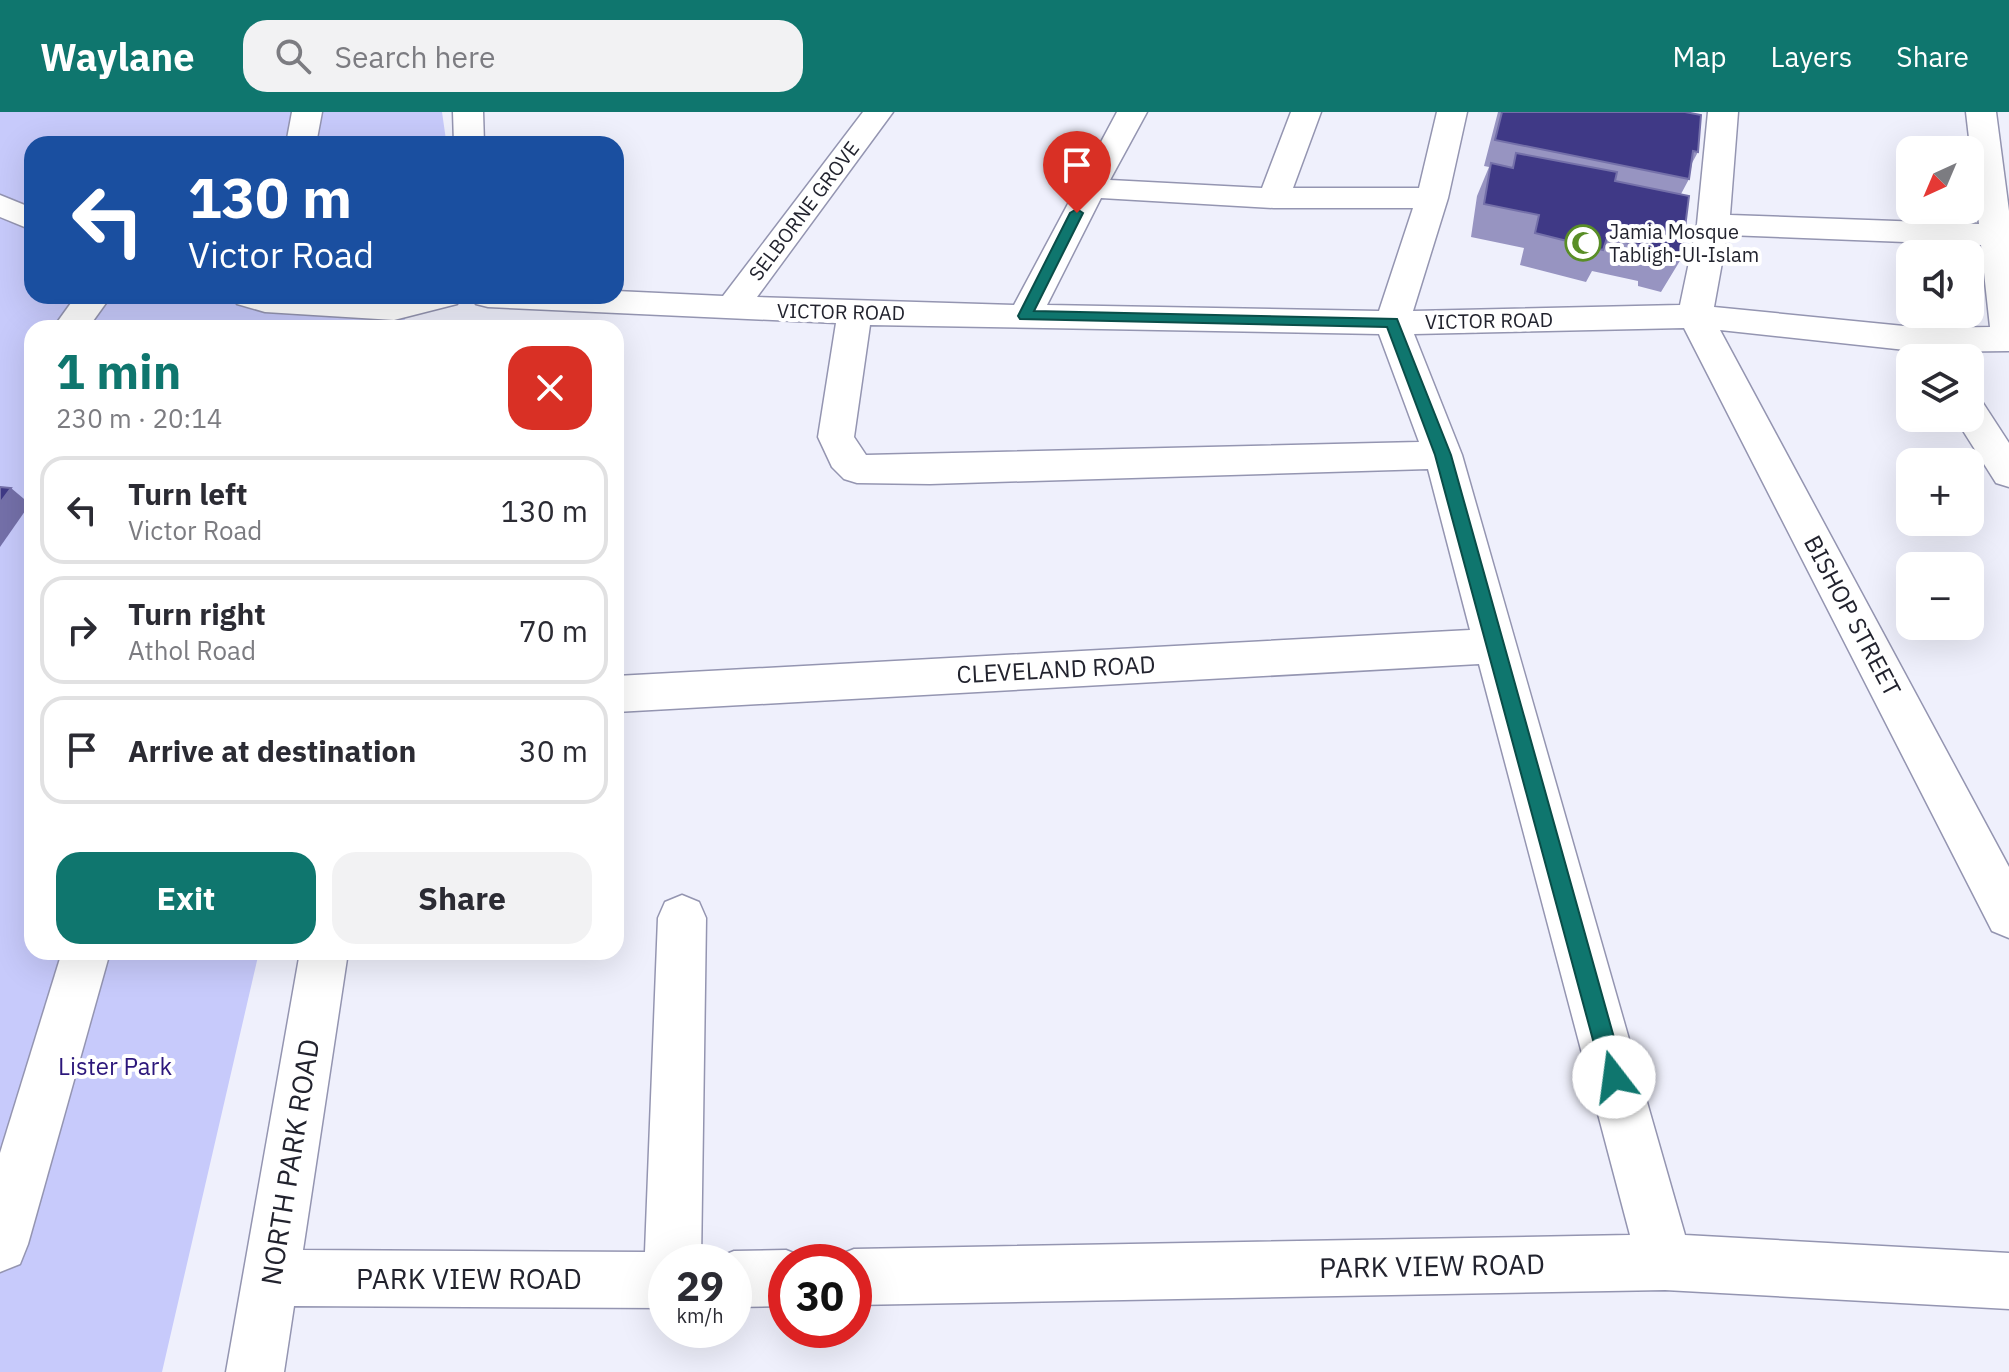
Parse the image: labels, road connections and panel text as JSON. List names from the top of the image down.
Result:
{
  "streets": {
    "street": [
      "SELBORNE GROVE",
      "VICTOR ROAD",
      "BISHOP STREET",
      "CLEVELAND ROAD",
      "NORTH PARK ROAD",
      "PARK VIEW ROAD"
    ]
  },
  "crossings": [
    ["SELBORNE GROVE", "VICTOR ROAD"],
    ["VICTOR ROAD", "BISHOP STREET"],
    ["NORTH PARK ROAD", "PARK VIEW ROAD"]
  ],
  "parks": ["Lister Park"],
  "places": {
    "mosque": ["Jamia Mosque Tabligh-Ul-Islam"]
  },
  "north": "bottom left",
  "page": {
    "header": "Waylane",
    "search": "Search here",
    "nav": ["Map", "Layers", "Share"],
    "map_buttons": ["+", "−"],
    "turn": ["130 m", "Victor Road"],
    "heading": ["1 min", "230 m · 20:14"],
    "list": [
      {
        "name": "Turn left",
        "note": "Victor Road",
        "value": "130 m"
      },
      {
        "name": "Turn right",
        "note": "Athol Road",
        "value": "70 m"
      },
      {
        "name": "Arrive at destination",
        "value": "30 m"
      }
    ],
    "buttons": ["Exit", "Share"],
    "speed": "29 km/h",
    "limit": "30"
  }
}
